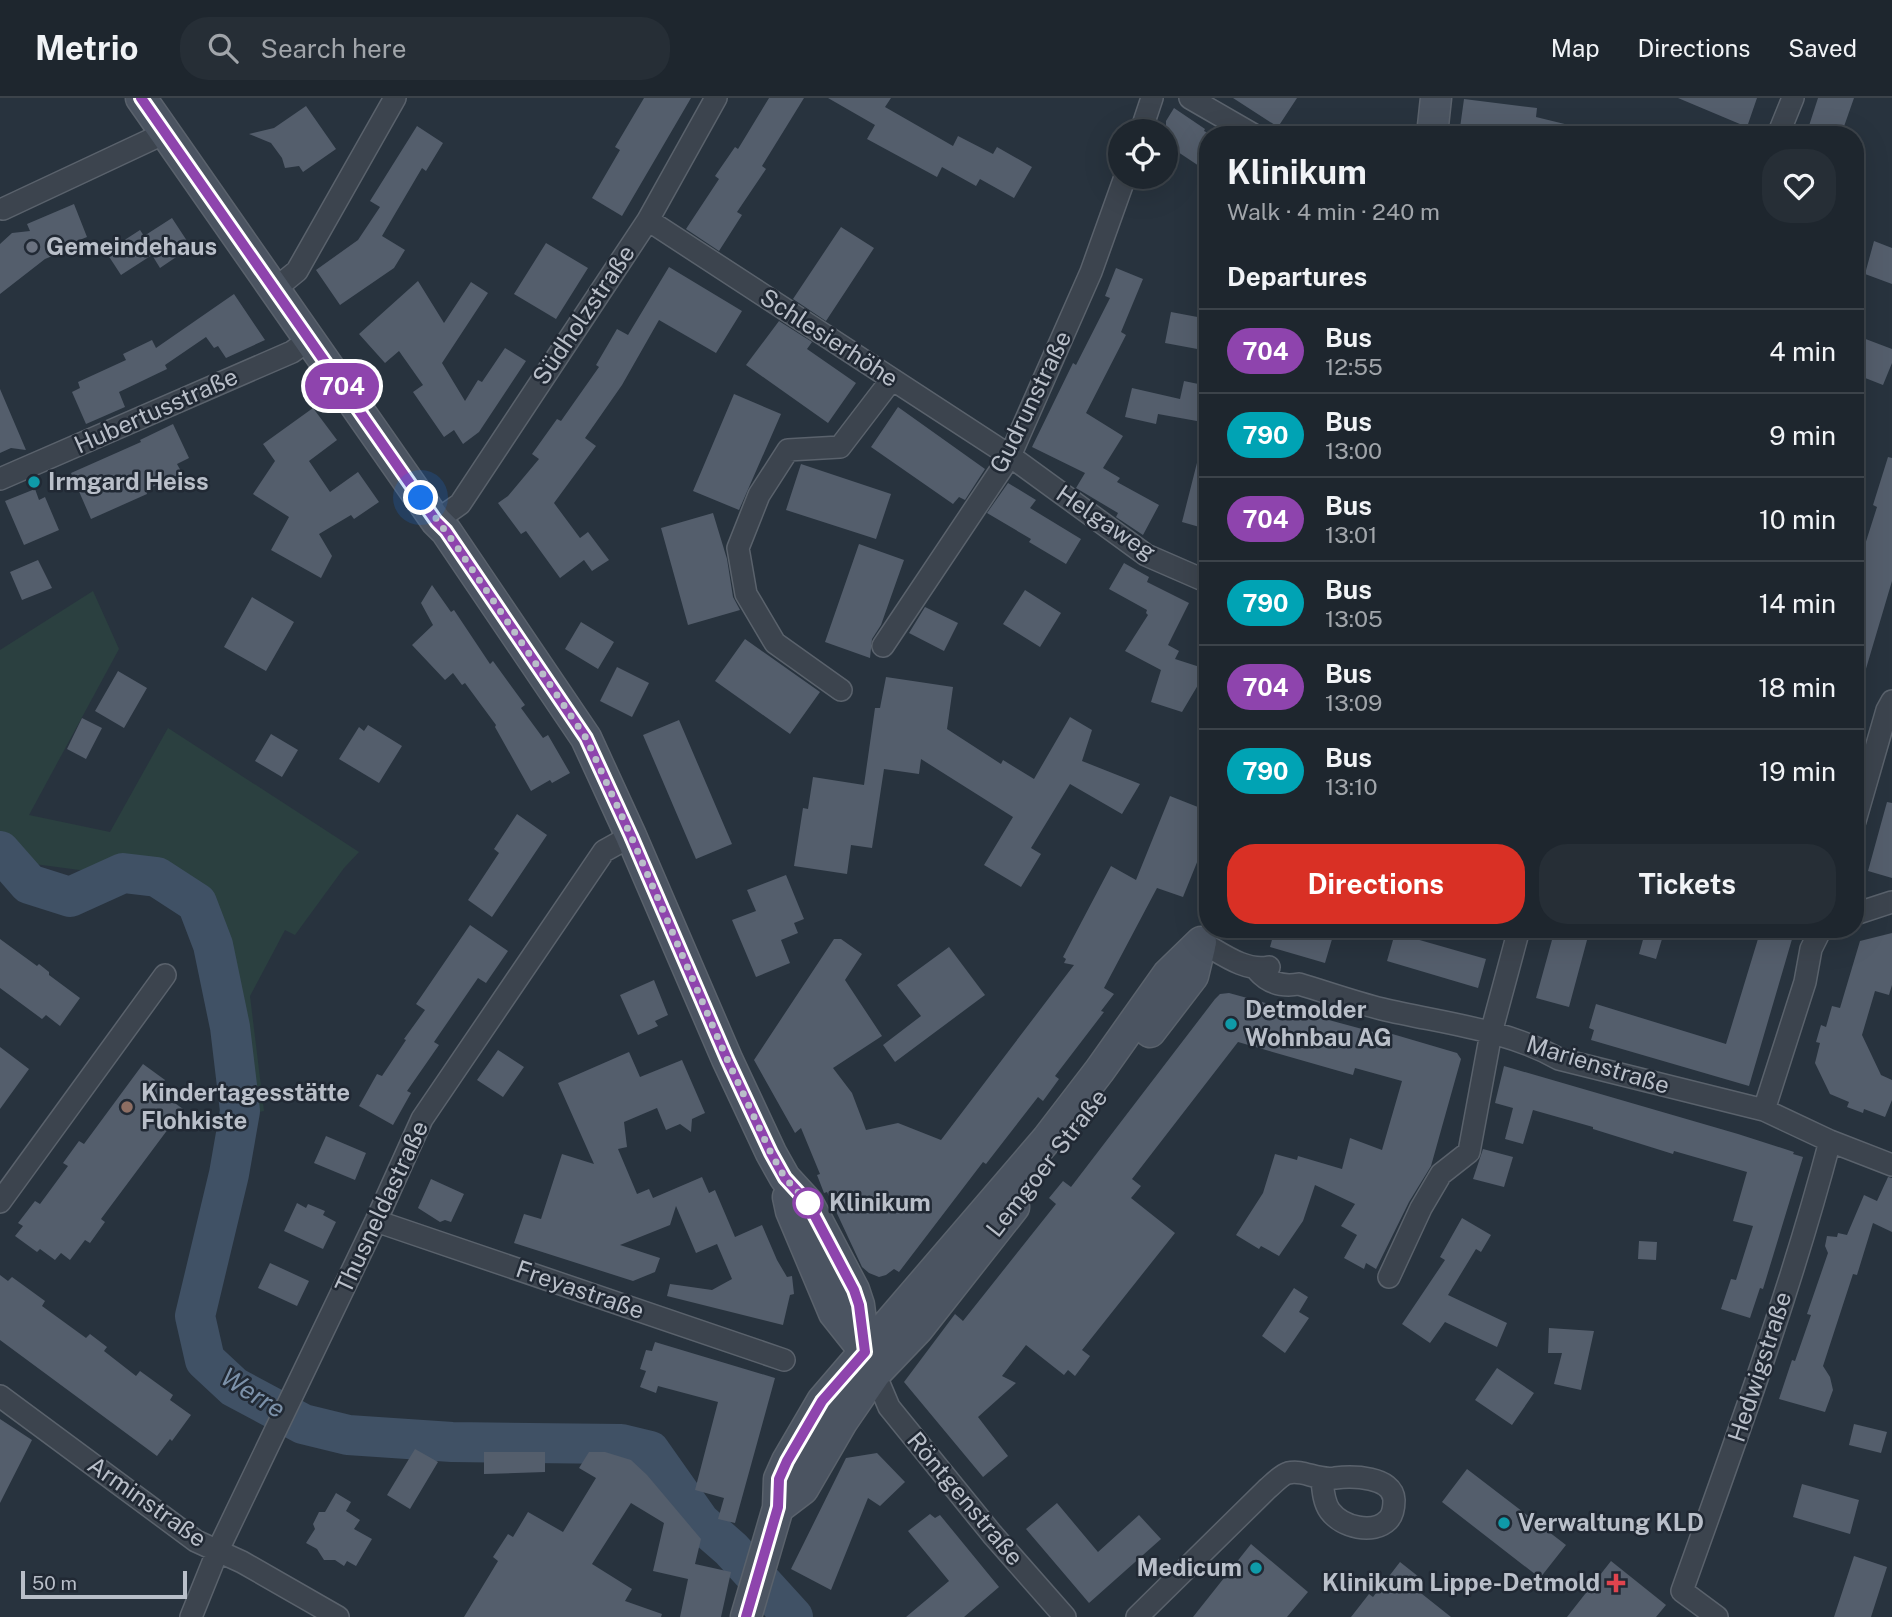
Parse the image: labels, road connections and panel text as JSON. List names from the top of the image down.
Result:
{
  "streets": {
    "street": [
      "Südholzstraße",
      "Schlesierhöhe",
      "Gudrunstraße",
      "Hubertusstraße",
      "Helgaweg",
      "Marienstraße",
      "Lemgoer Straße",
      "Thusneldastraße",
      "Freyastraße",
      "Hedwigstraße",
      "Röntgenstraße",
      "Arminstraße"
    ]
  },
  "crossings": [
    ["Südholzstraße", "Schlesierhöhe"],
    ["Schlesierhöhe", "Gudrunstraße"],
    ["Schlesierhöhe", "Helgaweg"],
    ["Gudrunstraße", "Helgaweg"],
    ["Marienstraße", "Hedwigstraße"],
    ["Lemgoer Straße", "Röntgenstraße"],
    ["Thusneldastraße", "Freyastraße"],
    ["Thusneldastraße", "Arminstraße"]
  ],
  "water": ["Werre"],
  "places": {
    "other": [
      "Gemeindehaus",
      "Irmgard Heiss",
      "Detmolder Wohnbau AG",
      "Kindertagesstätte Flohkiste",
      "Klinikum",
      "Verwaltung KLD",
      "Medicum"
    ],
    "health": ["Klinikum Lippe-Detmold"]
  },
  "lines": ["bus line 704"],
  "scale_bar": "50 m",
  "page": {
    "header": "Metrio",
    "search": "Search here",
    "nav": ["Map", "Directions", "Saved"],
    "on_map": "704",
    "heading": [
      ["Klinikum", "Walk · 4 min · 240 m"],
      "Departures"
    ],
    "list": [
      {
        "mark": "704",
        "name": "Bus",
        "note": "12:55",
        "value": "4 min"
      },
      {
        "mark": "790",
        "name": "Bus",
        "note": "13:00",
        "value": "9 min"
      },
      {
        "mark": "704",
        "name": "Bus",
        "note": "13:01",
        "value": "10 min"
      },
      {
        "mark": "790",
        "name": "Bus",
        "note": "13:05",
        "value": "14 min"
      },
      {
        "mark": "704",
        "name": "Bus",
        "note": "13:09",
        "value": "18 min"
      },
      {
        "mark": "790",
        "name": "Bus",
        "note": "13:10",
        "value": "19 min"
      }
    ],
    "buttons": ["Directions", "Tickets"],
    "scale": "50 m"
  }
}
